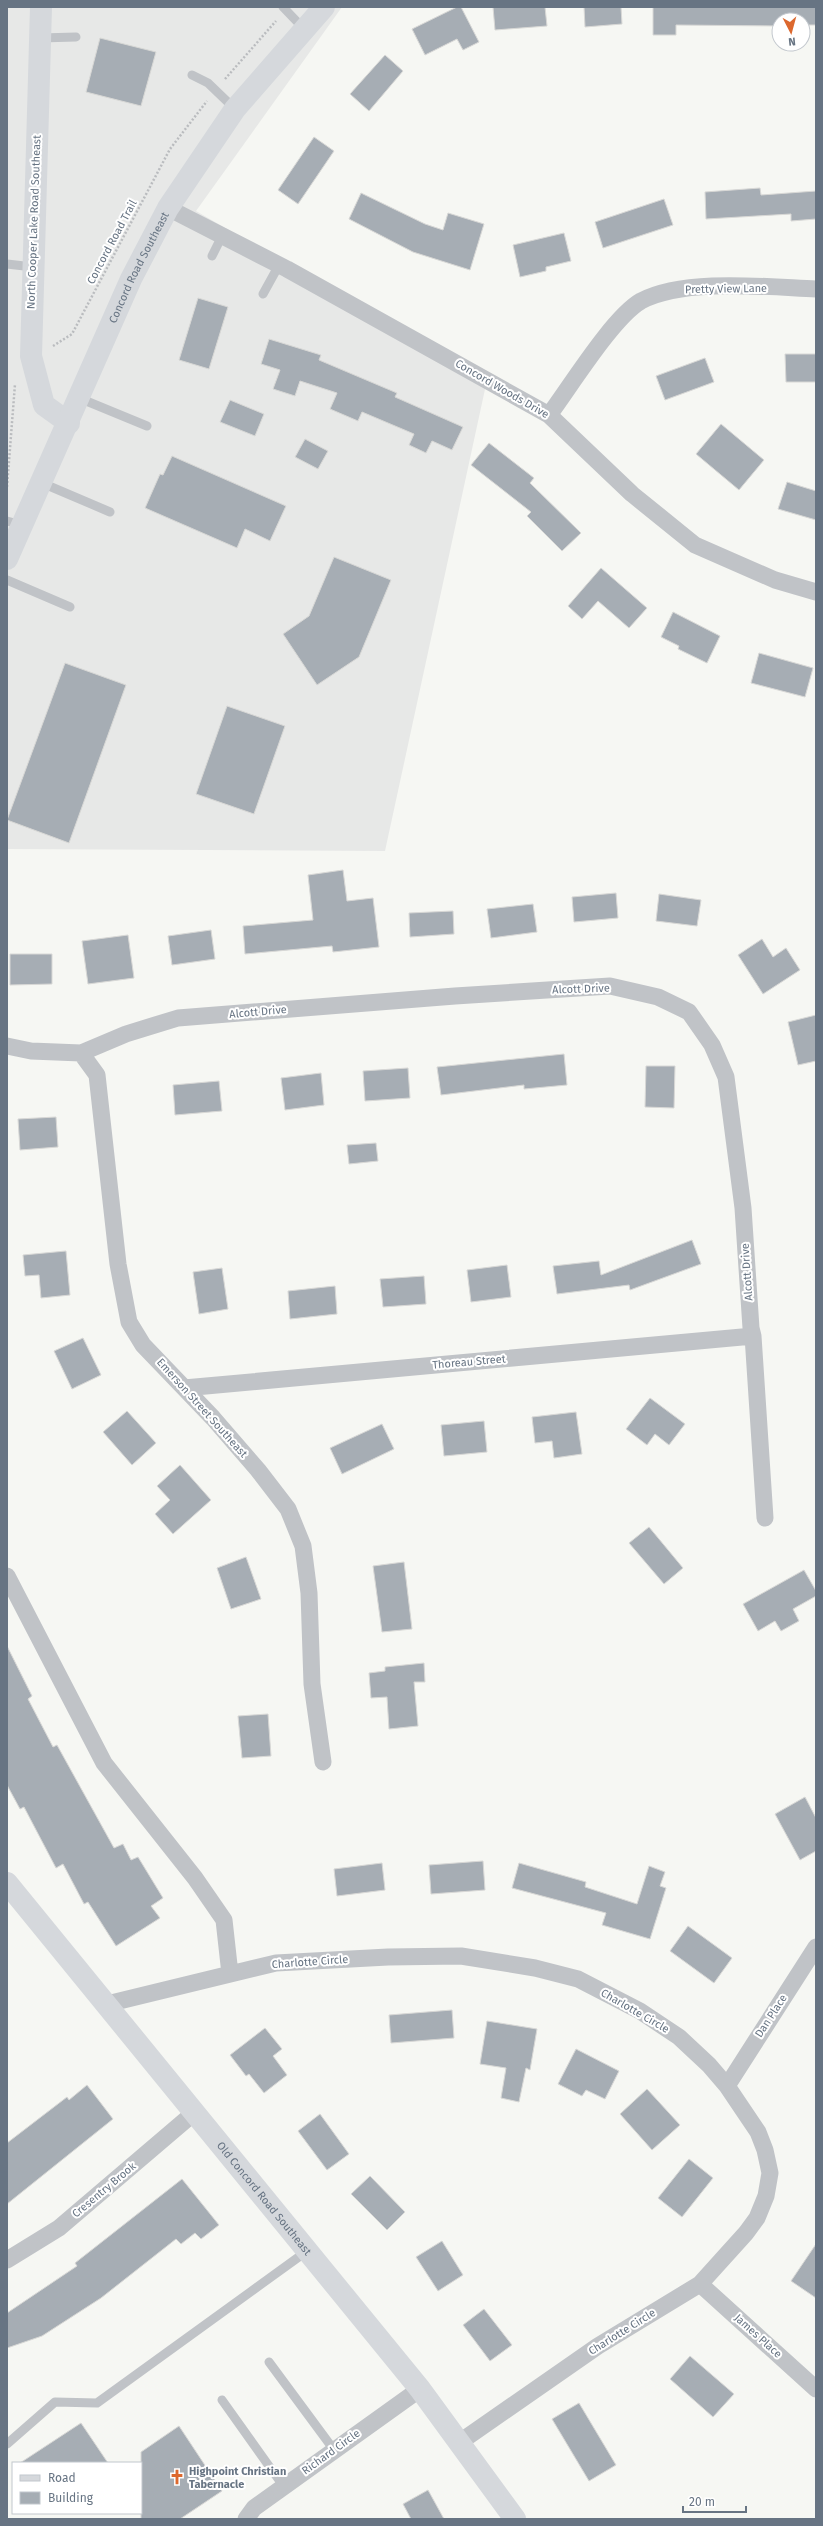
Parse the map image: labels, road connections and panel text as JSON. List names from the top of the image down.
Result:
{
  "streets": {
    "street": [
      "North Cooper Lake Road Southeast",
      "Concord Road Southeast",
      "Pretty View Lane",
      "Concord Woods Drive",
      "Alcott Drive",
      "Thoreau Street",
      "Emerson Street Southeast",
      "Charlotte Circle",
      "Dan Place",
      "Cresentry Brook",
      "Old Concord Road Southeast",
      "James Place",
      "Richard Circle"
    ],
    "path": ["Concord Road Trail"]
  },
  "crossings": [
    ["North Cooper Lake Road Southeast", "Concord Road Trail"],
    ["North Cooper Lake Road Southeast", "Concord Road Southeast"],
    ["Concord Road Southeast", "Concord Woods Drive"],
    ["Pretty View Lane", "Concord Woods Drive"],
    ["Alcott Drive", "Thoreau Street"],
    ["Alcott Drive", "Emerson Street Southeast"],
    ["Thoreau Street", "Emerson Street Southeast"],
    ["Charlotte Circle", "Dan Place"],
    ["Charlotte Circle", "Old Concord Road Southeast"],
    ["Charlotte Circle", "James Place"],
    ["Cresentry Brook", "Old Concord Road Southeast"],
    ["Old Concord Road Southeast", "Richard Circle"]
  ],
  "places": {
    "church": ["Highpoint Christian Tabernacle"]
  },
  "legend": ["Road", "Building"],
  "scale_bar": "20 m",
  "north": "bottom"
}
